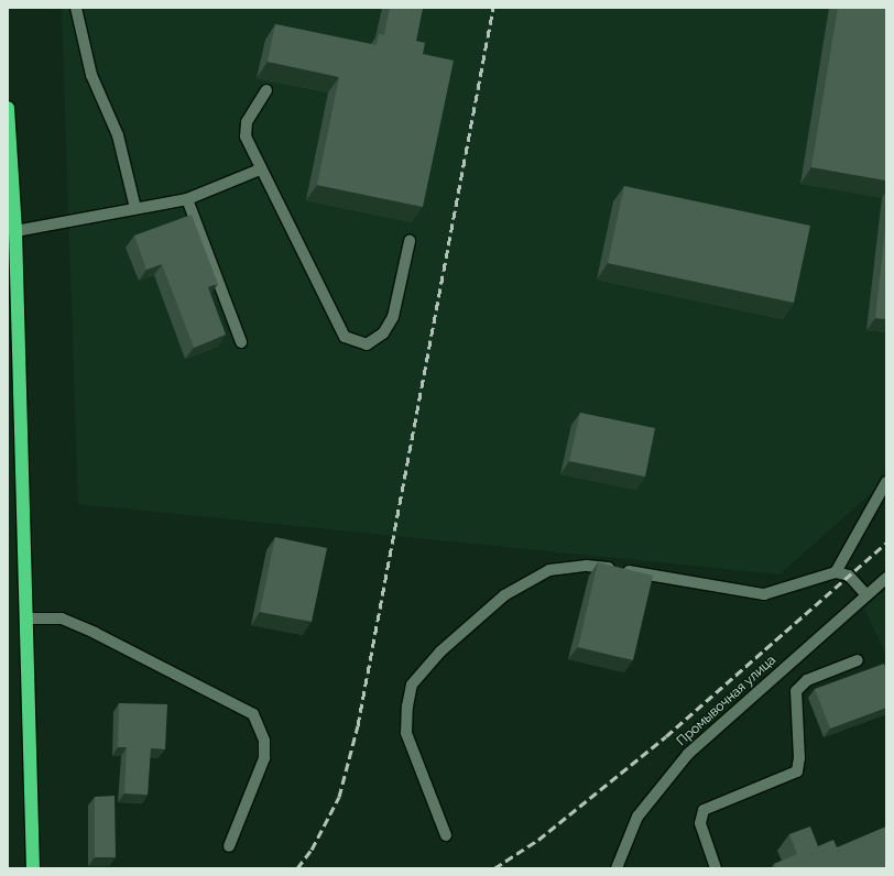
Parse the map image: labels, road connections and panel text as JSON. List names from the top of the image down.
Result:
{
  "streets": {
    "street": ["Промывочная улица"]
  }
}
